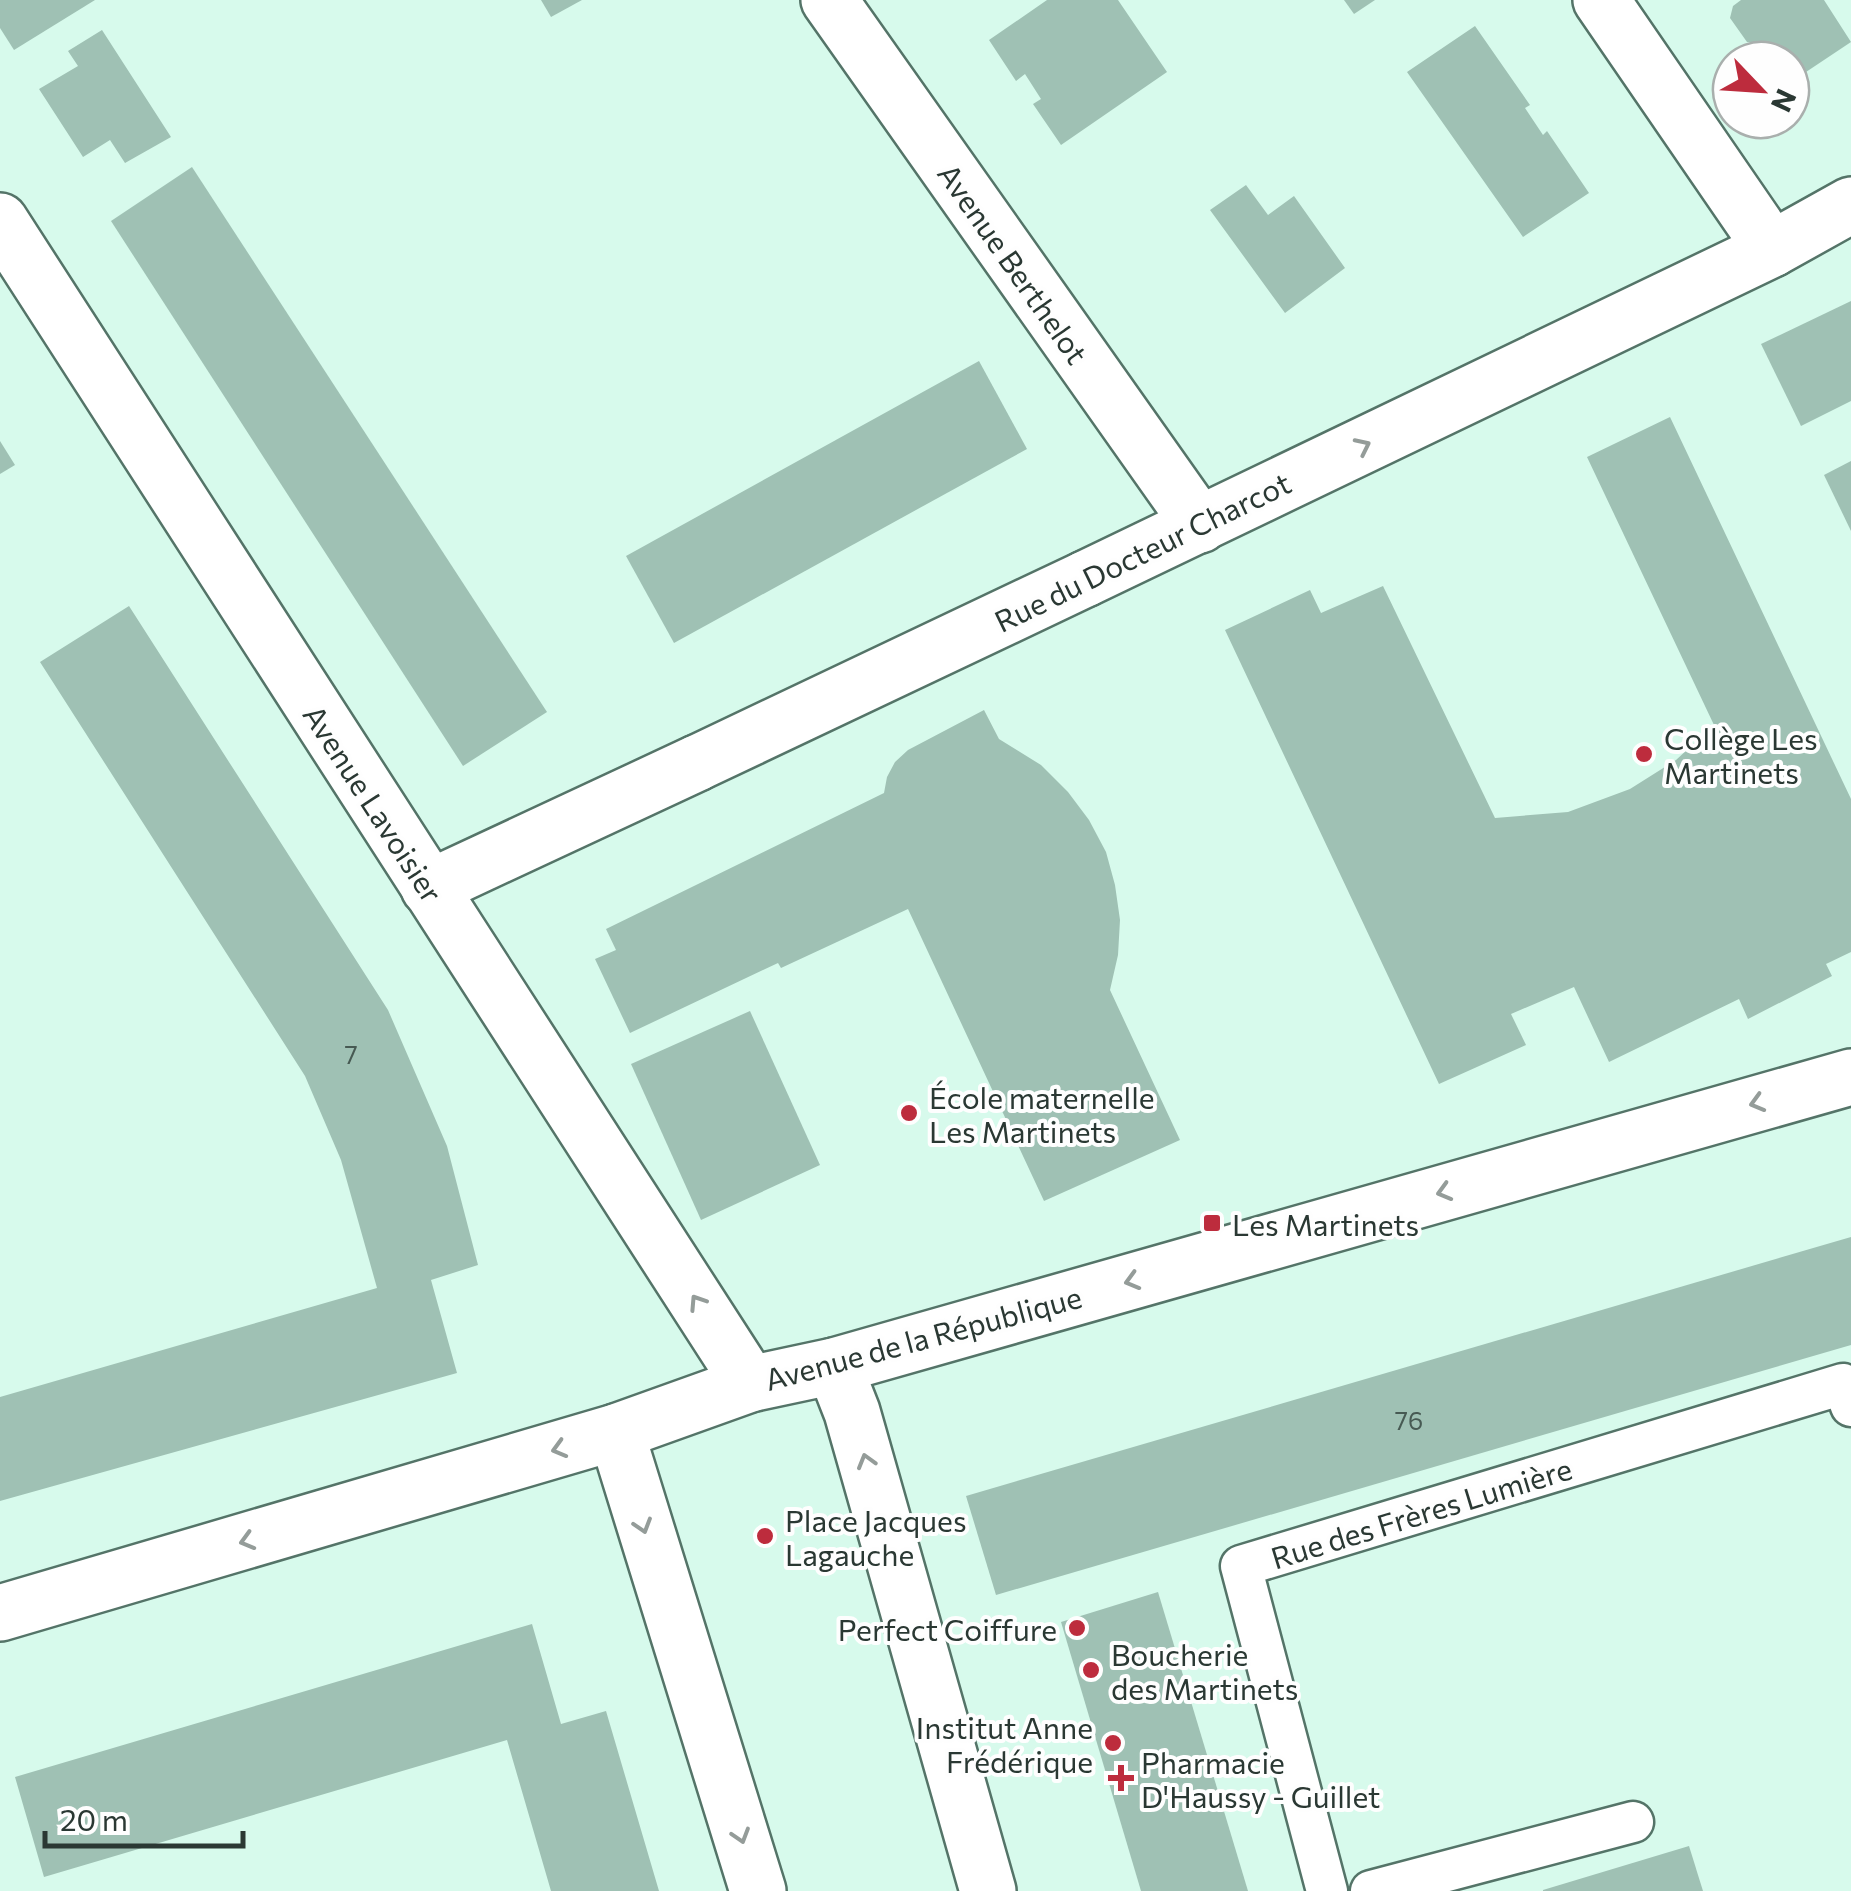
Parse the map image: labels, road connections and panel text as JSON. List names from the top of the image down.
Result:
{
  "streets": {
    "street": [
      "Avenue Berthelot",
      "Rue du Docteur Charcot",
      "Avenue Lavoisier",
      "Avenue de la République"
    ],
    "lane": ["Rue des Frères Lumière"]
  },
  "crossings": [
    ["Avenue Berthelot", "Rue du Docteur Charcot"],
    ["Rue du Docteur Charcot", "Avenue Lavoisier"],
    ["Avenue Lavoisier", "Avenue de la République"]
  ],
  "one_way": ["Rue du Docteur Charcot", "Avenue Lavoisier", "Avenue de la République"],
  "places": {
    "other": [
      "Collège Les Martinets",
      "École maternelle Les Martinets",
      "Place Jacques Lagauche",
      "Perfect Coiffure",
      "Boucherie des Martinets",
      "Institut Anne Frédérique"
    ],
    "transit": ["Les Martinets"],
    "health": ["Pharmacie D'Haussy - Guillet"]
  },
  "house_numbers": ["7", "76"],
  "scale_bar": "20 m",
  "north": "bottom right"
}
